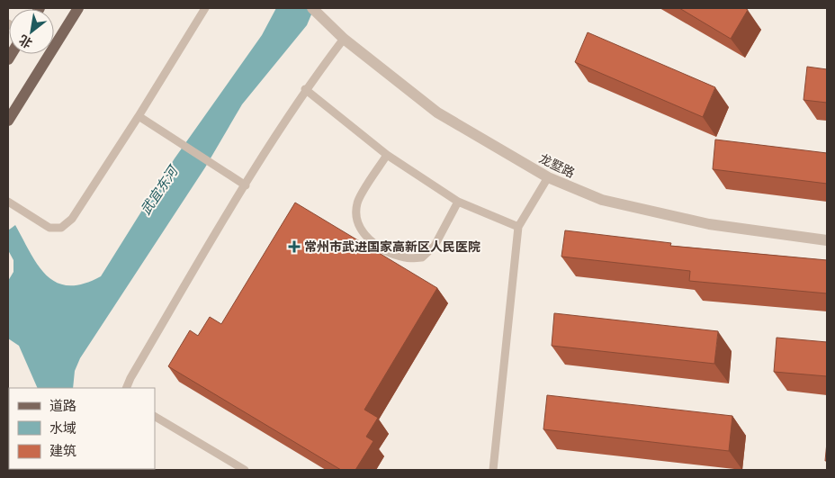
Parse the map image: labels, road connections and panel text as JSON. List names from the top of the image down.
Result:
{
  "streets": {
    "street": ["龙墅路"]
  },
  "water": ["武宜东河"],
  "places": {
    "health": ["常州市武进国家高新区人民医院"]
  },
  "legend": ["道路", "水域", "建筑"],
  "north": "bottom left"
}
